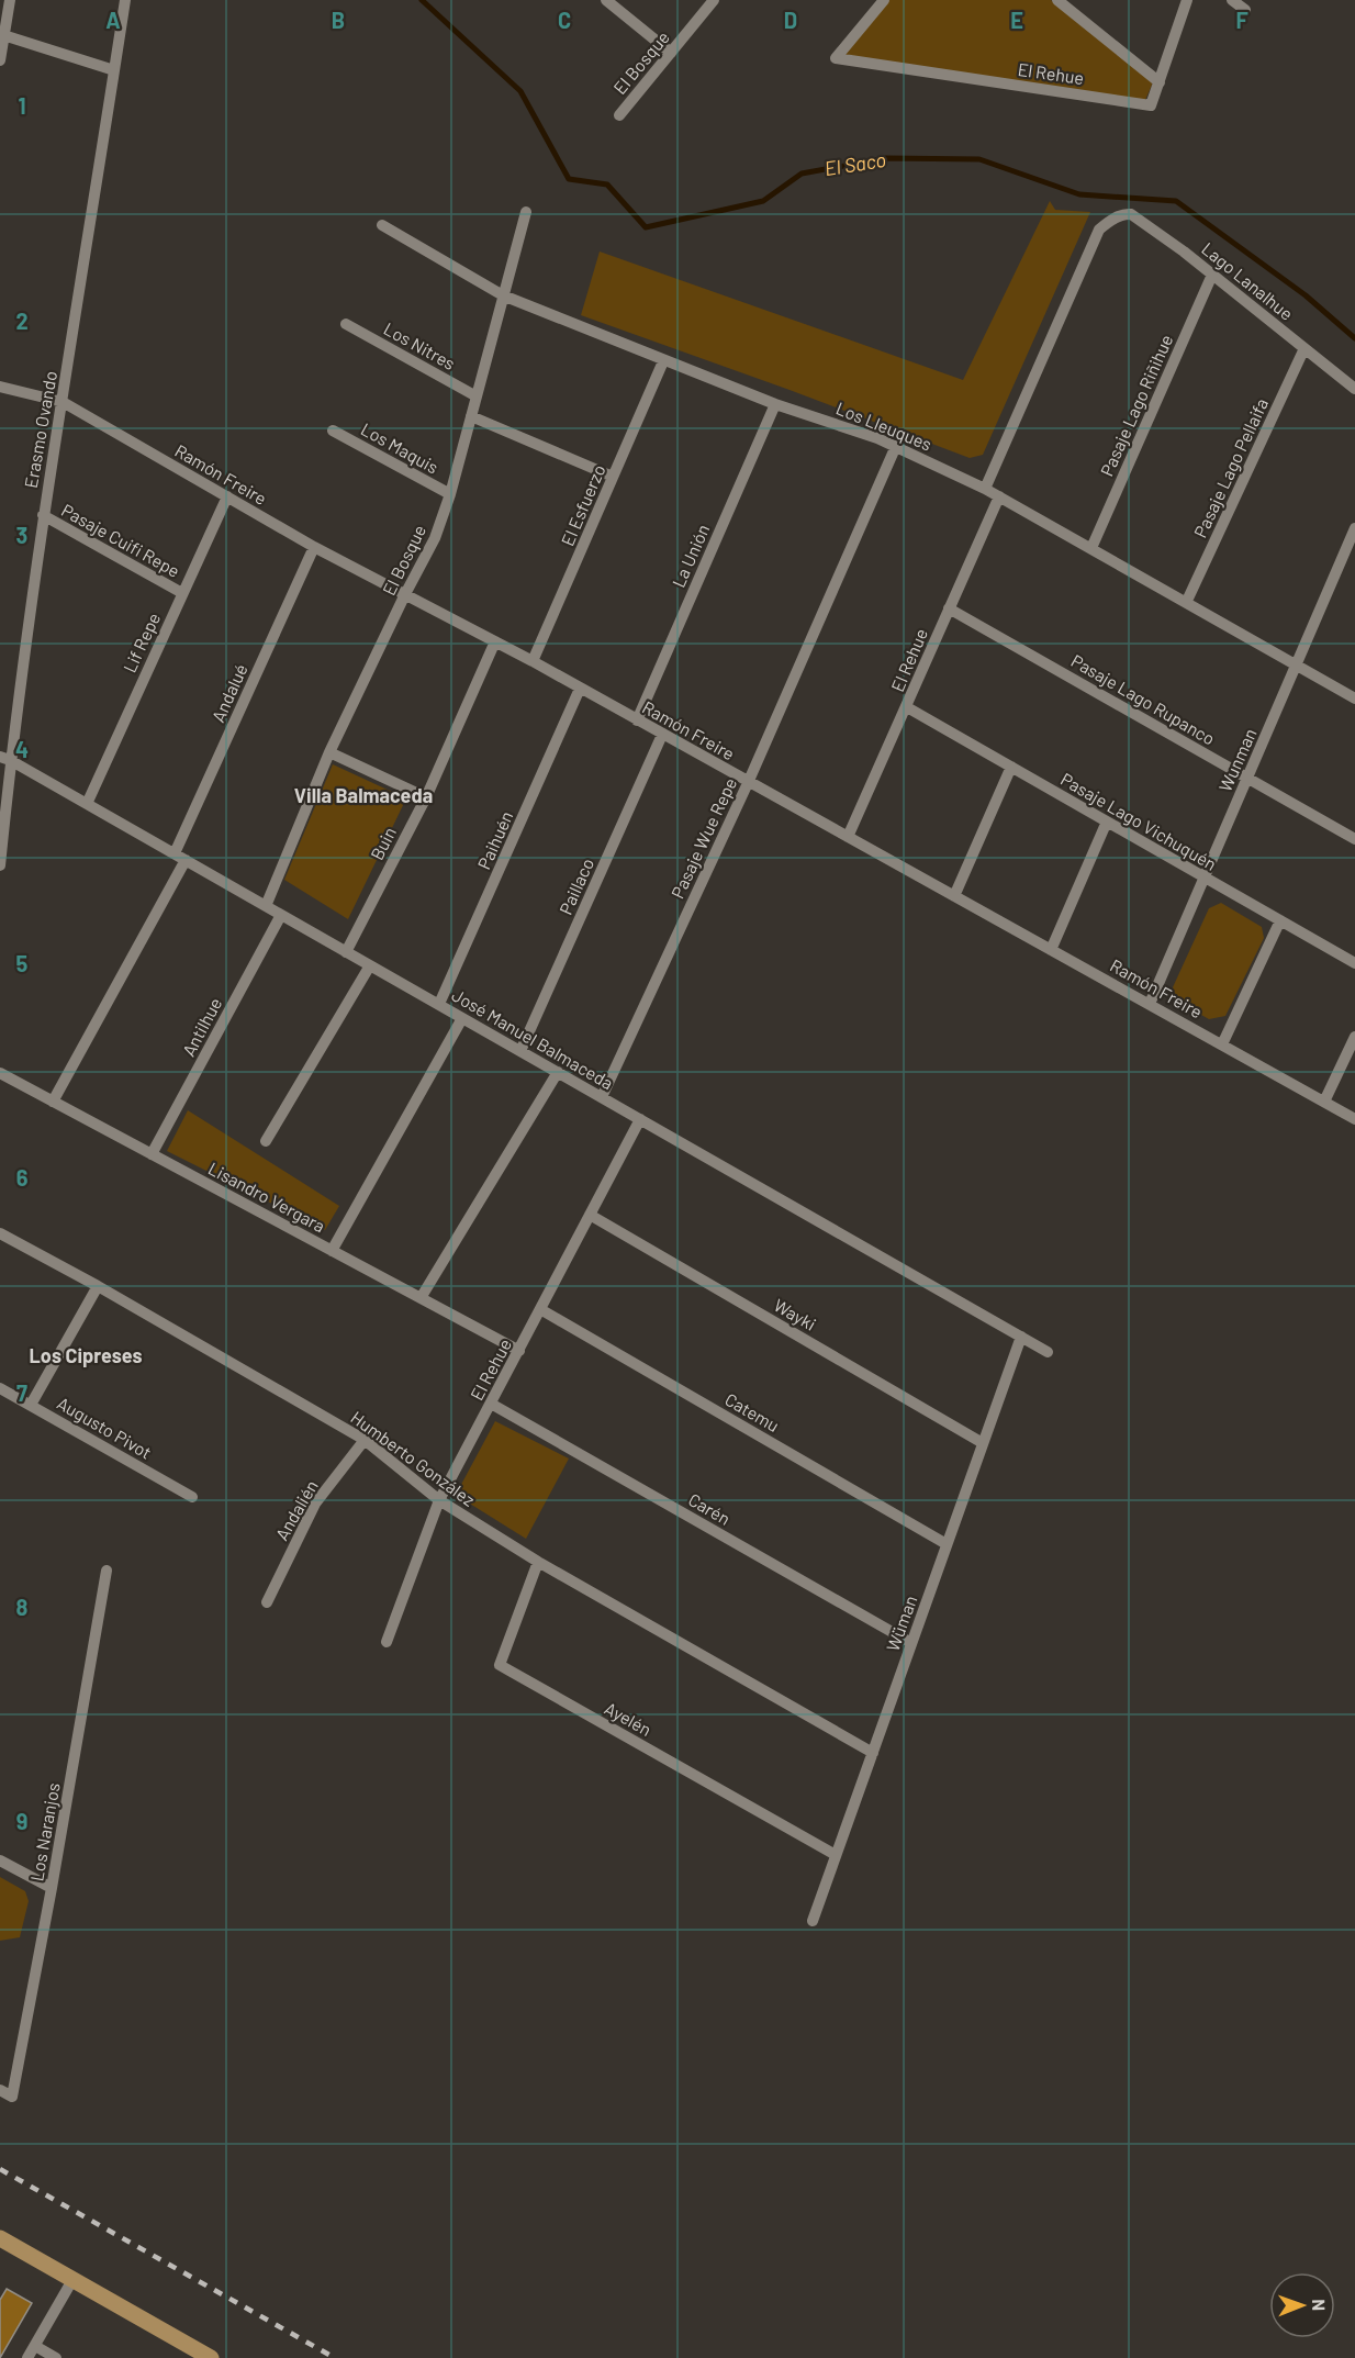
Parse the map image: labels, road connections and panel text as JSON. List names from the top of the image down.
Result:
{
  "streets": {
    "street": [
      "El Bosque",
      "El Rehue",
      "Lago Lanalhue",
      "Los Nitres",
      "Pasaje Lago Riñihue",
      "Los Lleuques",
      "Erasmo Ovando",
      "Los Maquis",
      "Pasaje Lago Pellaifa",
      "Ramón Freire",
      "El Esfuerzo",
      "Pasaje Cuifi Repe",
      "La Unión",
      "Lif Repe",
      "Andalué",
      "Pasaje Lago Rupanco",
      "Wunman",
      "Pasaje Lago Vichuquén",
      "Pasaje Wue Repe",
      "Paihuén",
      "Buin",
      "Paillaco",
      "Antilhue",
      "José Manuel Balmaceda",
      "Lisandro Vergara",
      "Wayki",
      "Catemu",
      "Augusto Pivot",
      "Humberto González",
      "Carén",
      "Andalién",
      "Wüman",
      "Ayelén",
      "Los Naranjos"
    ]
  },
  "crossings": [
    ["El Bosque", "Los Nitres"],
    ["El Bosque", "Los Lleuques"],
    ["El Bosque", "Los Maquis"],
    ["El Bosque", "Ramón Freire"],
    ["El Bosque", "José Manuel Balmaceda"],
    ["El Rehue", "Los Lleuques"],
    ["El Rehue", "Ramón Freire"],
    ["El Rehue", "Pasaje Lago Rupanco"],
    ["El Rehue", "Pasaje Lago Vichuquén"],
    ["El Rehue", "José Manuel Balmaceda"],
    ["El Rehue", "Lisandro Vergara"],
    ["El Rehue", "Wayki"],
    ["El Rehue", "Catemu"],
    ["El Rehue", "Humberto González"],
    ["El Rehue", "Carén"],
    ["Lago Lanalhue", "Pasaje Lago Riñihue"],
    ["Lago Lanalhue", "Los Lleuques"],
    ["Lago Lanalhue", "Pasaje Lago Pellaifa"],
    ["Pasaje Lago Riñihue", "Los Lleuques"],
    ["Los Lleuques", "Pasaje Lago Pellaifa"],
    ["Los Lleuques", "El Esfuerzo"],
    ["Los Lleuques", "La Unión"],
    ["Los Lleuques", "Wunman"],
    ["Los Lleuques", "Pasaje Wue Repe"],
    ["Erasmo Ovando", "Ramón Freire"],
    ["Erasmo Ovando", "Pasaje Cuifi Repe"],
    ["Erasmo Ovando", "José Manuel Balmaceda"],
    ["Ramón Freire", "El Esfuerzo"],
    ["Ramón Freire", "La Unión"],
    ["Ramón Freire", "Lif Repe"],
    ["Ramón Freire", "Andalué"],
    ["Ramón Freire", "Wunman"],
    ["Ramón Freire", "Pasaje Wue Repe"],
    ["Ramón Freire", "Paihuén"],
    ["Ramón Freire", "Buin"],
    ["Ramón Freire", "Paillaco"],
    ["Pasaje Cuifi Repe", "Lif Repe"],
    ["Lif Repe", "José Manuel Balmaceda"],
    ["Andalué", "José Manuel Balmaceda"],
    ["Andalué", "Lisandro Vergara"],
    ["Pasaje Lago Rupanco", "Wunman"],
    ["Wunman", "Pasaje Lago Vichuquén"],
    ["Pasaje Wue Repe", "José Manuel Balmaceda"],
    ["Paihuén", "José Manuel Balmaceda"],
    ["Buin", "José Manuel Balmaceda"],
    ["Paillaco", "José Manuel Balmaceda"],
    ["Antilhue", "José Manuel Balmaceda"],
    ["Antilhue", "Lisandro Vergara"],
    ["José Manuel Balmaceda", "Wüman"],
    ["Wayki", "Wüman"],
    ["Catemu", "Wüman"],
    ["Humberto González", "Andalién"],
    ["Humberto González", "Wüman"],
    ["Humberto González", "Ayelén"],
    ["Carén", "Wüman"],
    ["Wüman", "Ayelén"]
  ],
  "districts": ["Villa Balmaceda", "Los Cipreses"],
  "water": ["El Saco"],
  "north": "right",
  "grid": {
    "columns": [
      "A",
      "B",
      "C",
      "D",
      "E",
      "F"
    ],
    "rows": [
      "1",
      "2",
      "3",
      "4",
      "5",
      "6",
      "7",
      "8",
      "9"
    ]
  }
}
